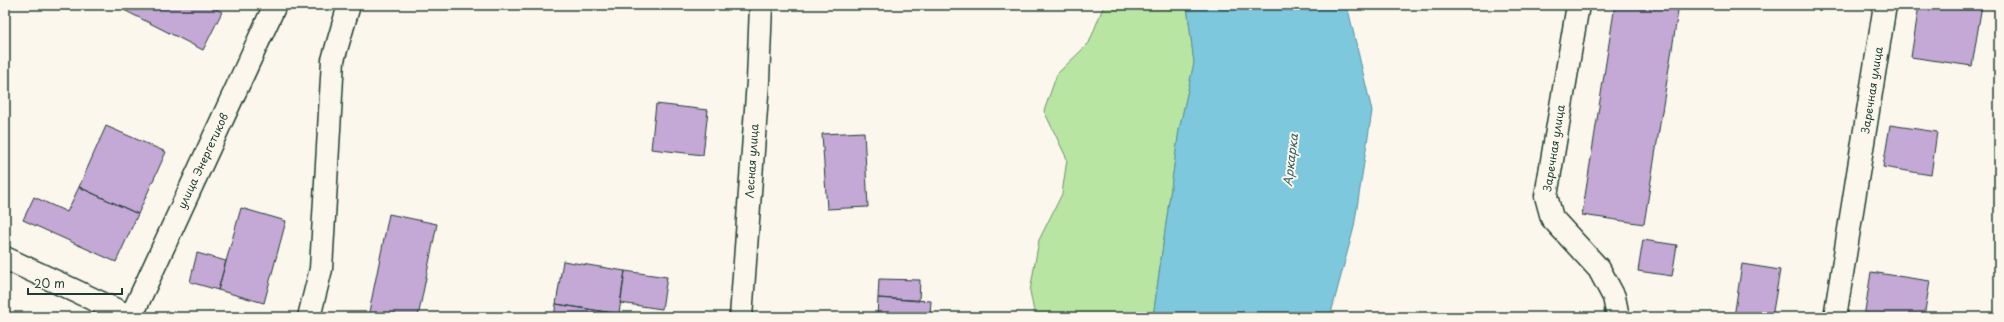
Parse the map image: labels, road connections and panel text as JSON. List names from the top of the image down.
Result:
{
  "streets": {
    "street": ["Заречная улица", "улица Энергетиков", "Лесная улица"]
  },
  "water": ["Аркарка"],
  "scale_bar": "20 m"
}
